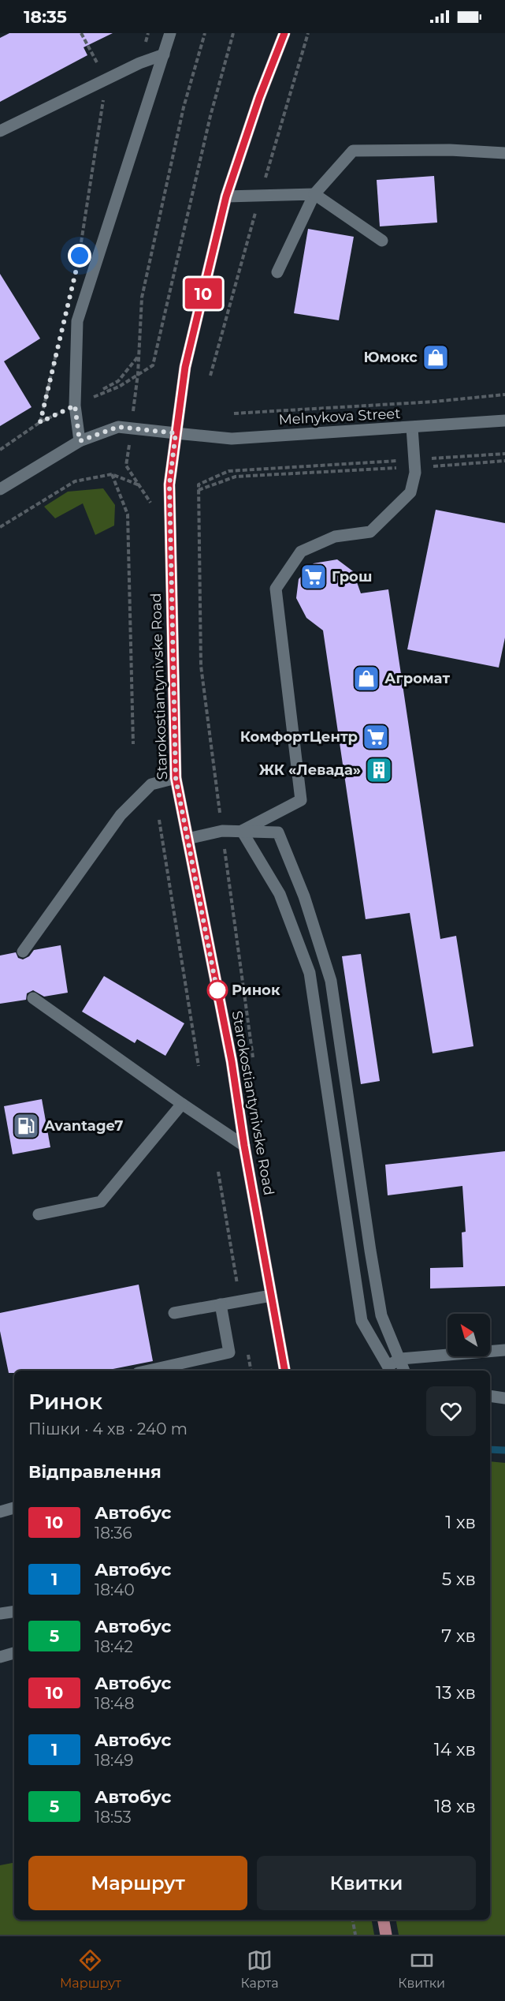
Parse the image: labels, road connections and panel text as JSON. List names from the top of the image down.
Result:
{
  "streets": {
    "main road": ["Starokostiantynivske Road"],
    "street": ["Melnykova Street"]
  },
  "crossings": [
    ["Melnykova Street", "Starokostiantynivske Road"]
  ],
  "places": {
    "shop": ["Юмокс", "Агромат"],
    "supermarket": ["Грош", "КомфортЦентр"],
    "building": ["ЖК «Левада»"],
    "other": ["Ринок"],
    "fuel station": ["Avantage7"]
  },
  "lines": ["bus line 10"],
  "north": "top left",
  "page": {
    "status": "18:35",
    "on_map": "10",
    "heading": [
      ["Ринок", "Пішки · 4 хв · 240 m"],
      "Відправлення"
    ],
    "list": [
      {
        "mark": "10",
        "name": "Автобус",
        "note": "18:36",
        "value": "1 хв"
      },
      {
        "mark": "1",
        "name": "Автобус",
        "note": "18:40",
        "value": "5 хв"
      },
      {
        "mark": "5",
        "name": "Автобус",
        "note": "18:42",
        "value": "7 хв"
      },
      {
        "mark": "10",
        "name": "Автобус",
        "note": "18:48",
        "value": "13 хв"
      },
      {
        "mark": "1",
        "name": "Автобус",
        "note": "18:49",
        "value": "14 хв"
      },
      {
        "mark": "5",
        "name": "Автобус",
        "note": "18:53",
        "value": "18 хв"
      }
    ],
    "buttons": ["Маршрут", "Квитки"],
    "tabs": ["Маршрут", "Карта", "Квитки"]
  }
}
